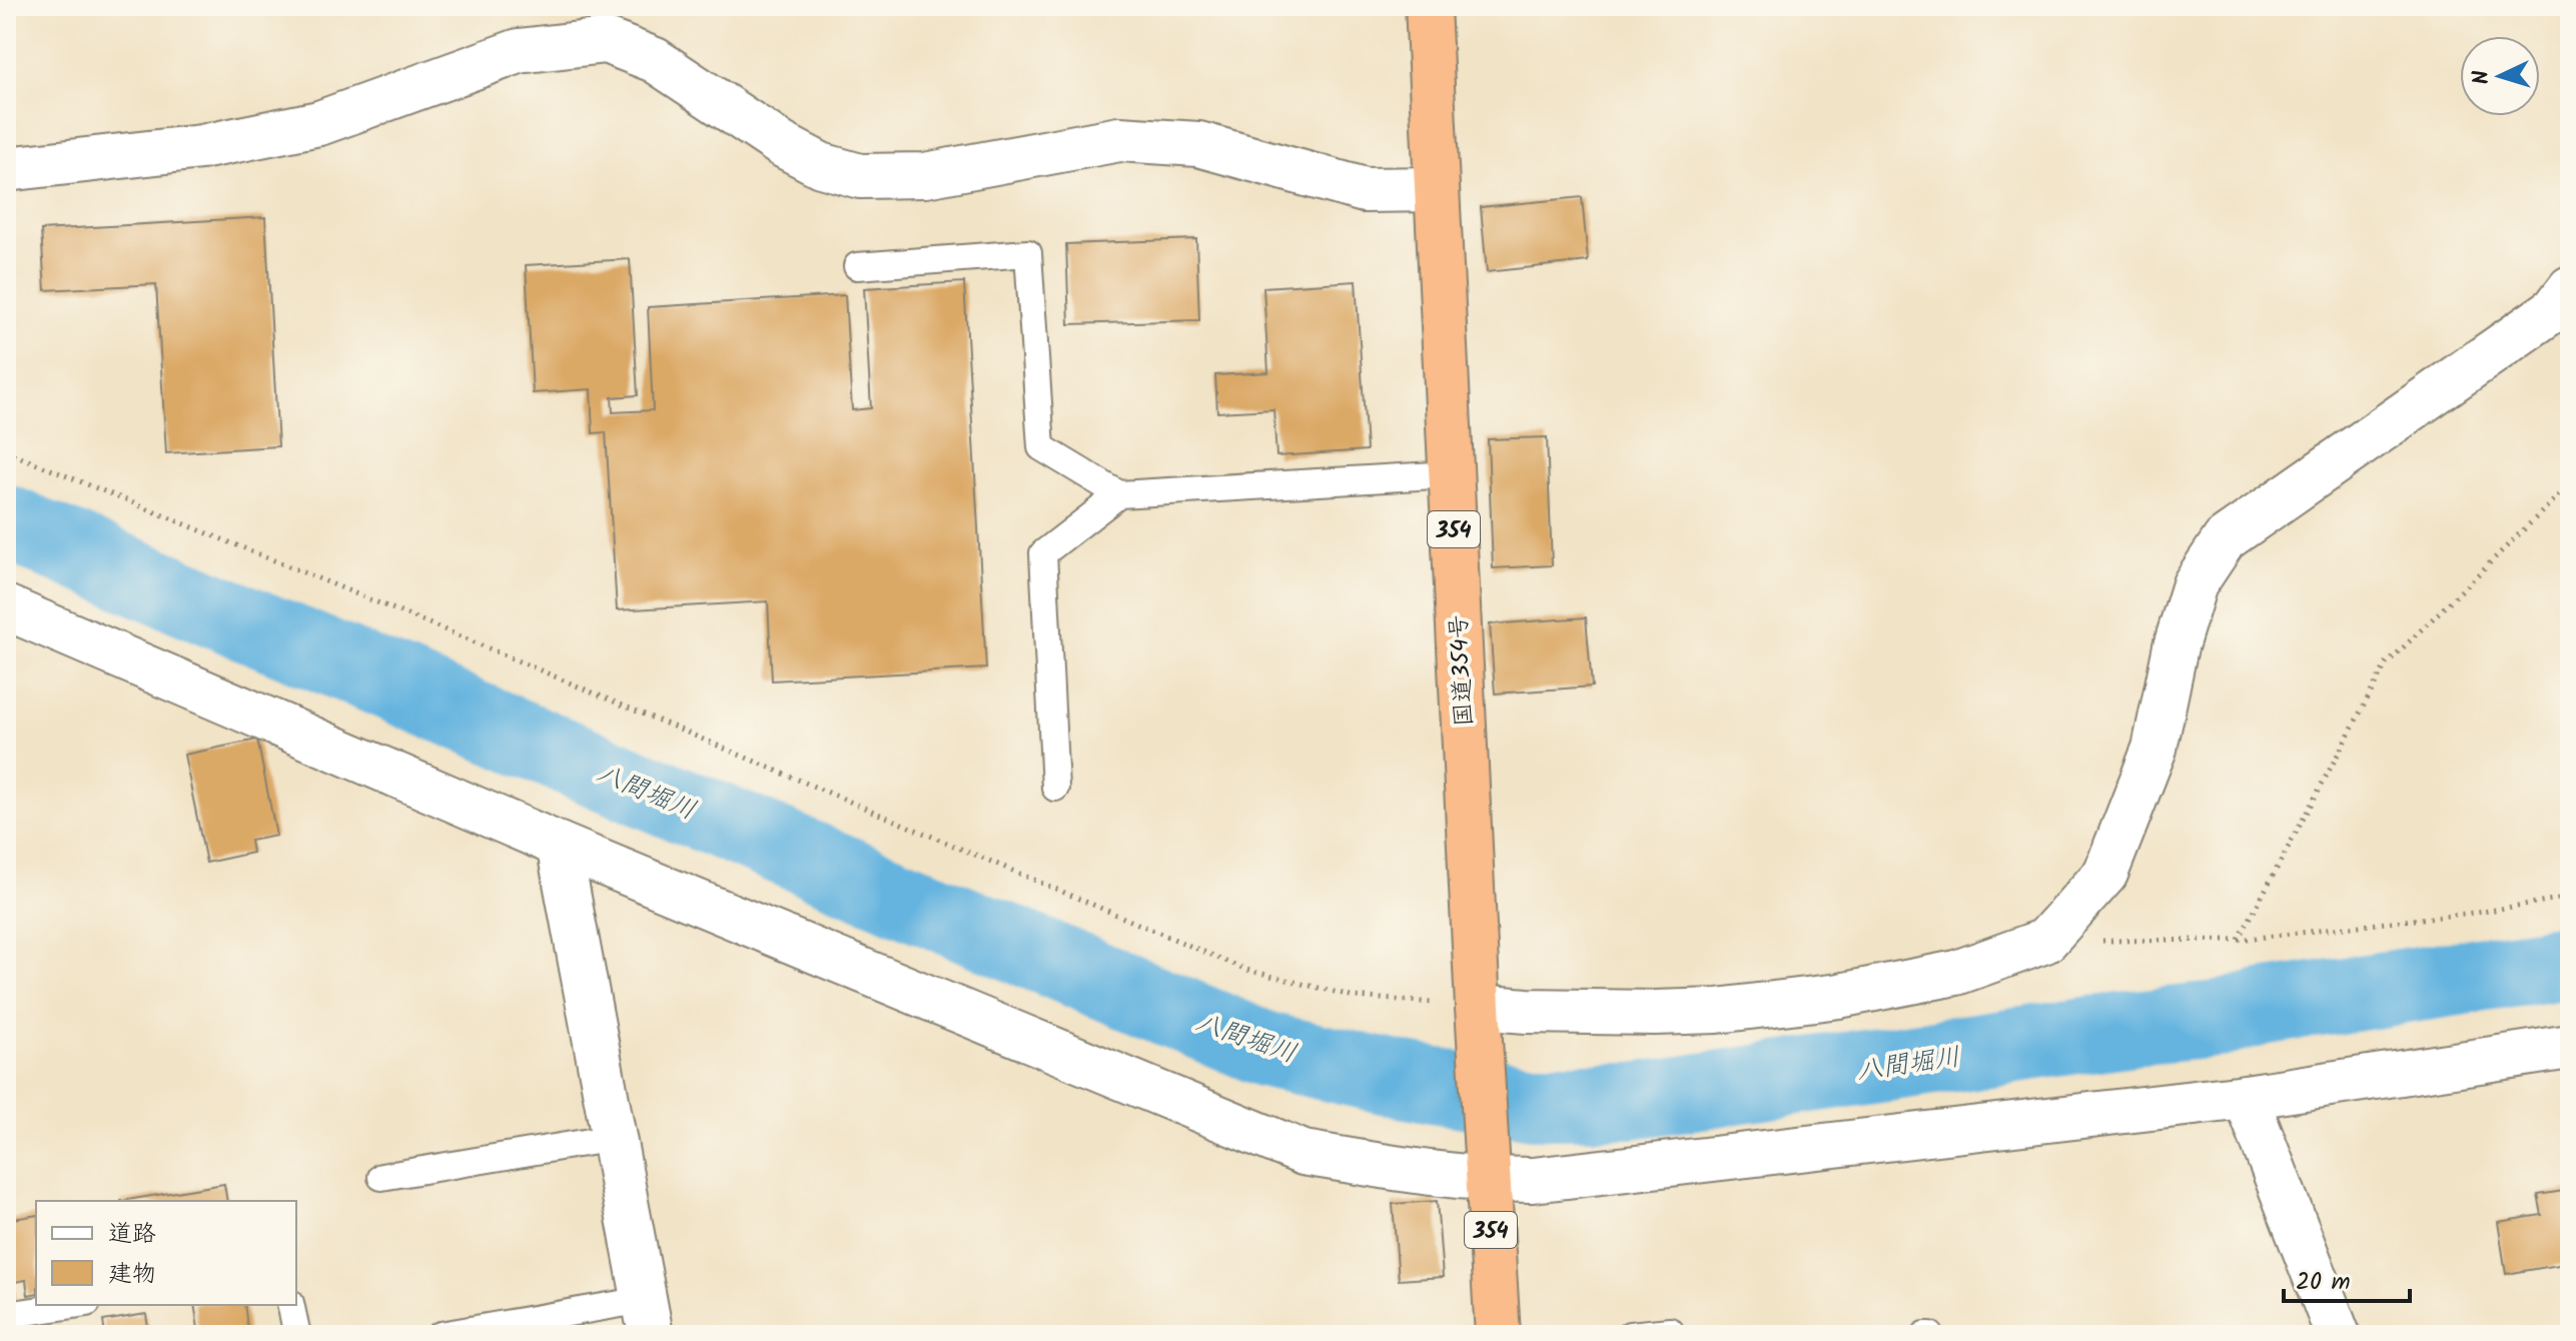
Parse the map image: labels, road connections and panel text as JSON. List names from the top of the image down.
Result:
{
  "streets": {
    "highway": ["354", "国道354号"]
  },
  "water": ["八間堀川"],
  "legend": ["道路", "建物"],
  "scale_bar": "20 m",
  "north": "left"
}
